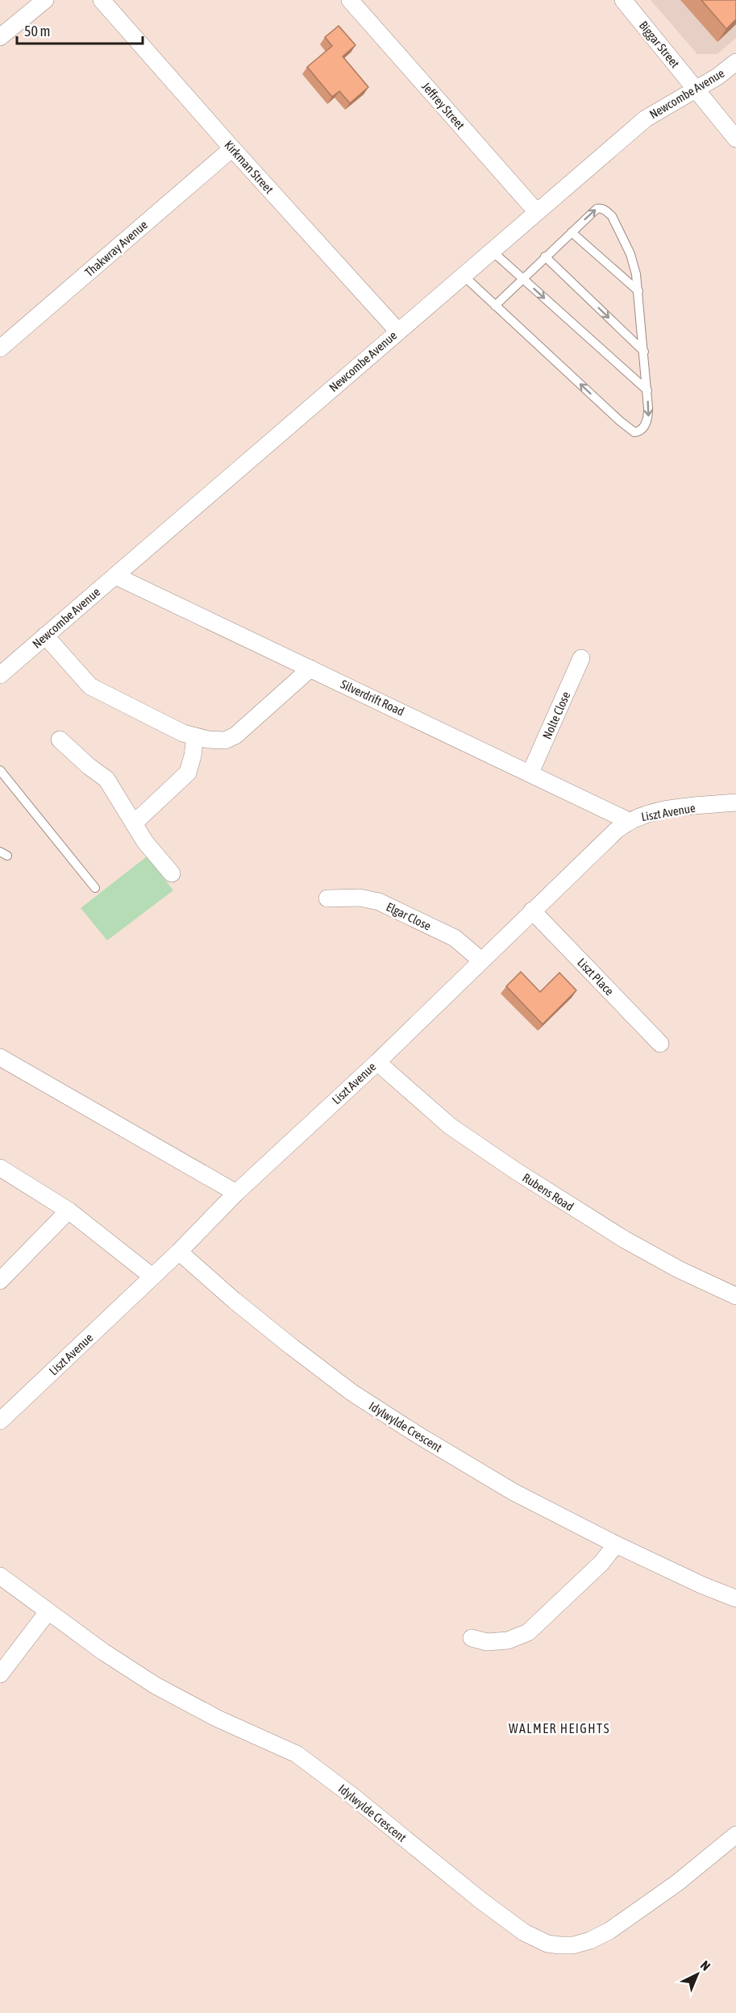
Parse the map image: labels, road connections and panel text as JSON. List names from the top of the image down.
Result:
{
  "streets": {
    "street": [
      "Biggar Street",
      "Newcombe Avenue",
      "Jeffrey Street",
      "Kirkman Street",
      "Thakwray Avenue",
      "Silverdrift Road",
      "Nolte Close",
      "Liszt Avenue",
      "Elgar Close",
      "Liszt Place",
      "Rubens Road",
      "Idylwylde Crescent"
    ]
  },
  "crossings": [
    ["Biggar Street", "Newcombe Avenue"],
    ["Newcombe Avenue", "Jeffrey Street"],
    ["Newcombe Avenue", "Kirkman Street"],
    ["Newcombe Avenue", "Silverdrift Road"],
    ["Kirkman Street", "Thakwray Avenue"],
    ["Silverdrift Road", "Nolte Close"],
    ["Silverdrift Road", "Liszt Avenue"],
    ["Liszt Avenue", "Elgar Close"],
    ["Liszt Avenue", "Liszt Place"],
    ["Liszt Avenue", "Rubens Road"],
    ["Liszt Avenue", "Idylwylde Crescent"]
  ],
  "districts": ["WALMER HEIGHTS"],
  "scale_bar": "50 m",
  "north": "top right"
}
